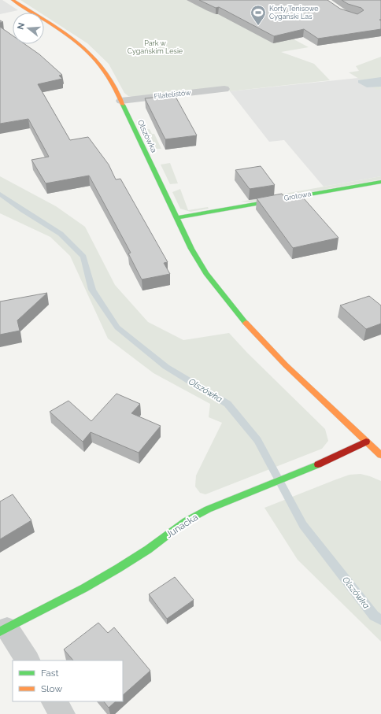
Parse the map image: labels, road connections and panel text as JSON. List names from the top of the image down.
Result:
{
  "streets": {
    "street": [
      "Filatelistów",
      "Olszówka",
      "Grotowa",
      "Junacka"
    ]
  },
  "crossings": [
    ["Filatelistów", "Olszówka"],
    ["Olszówka", "Grotowa"],
    ["Olszówka", "Junacka"]
  ],
  "water": ["Olszówka"],
  "parks": ["Park w Cygańskim Lesie"],
  "places": {
    "sports": ["Korty Tenisowe Cygański Las"]
  },
  "legend": ["Fast", "Slow"],
  "north": "left"
}
